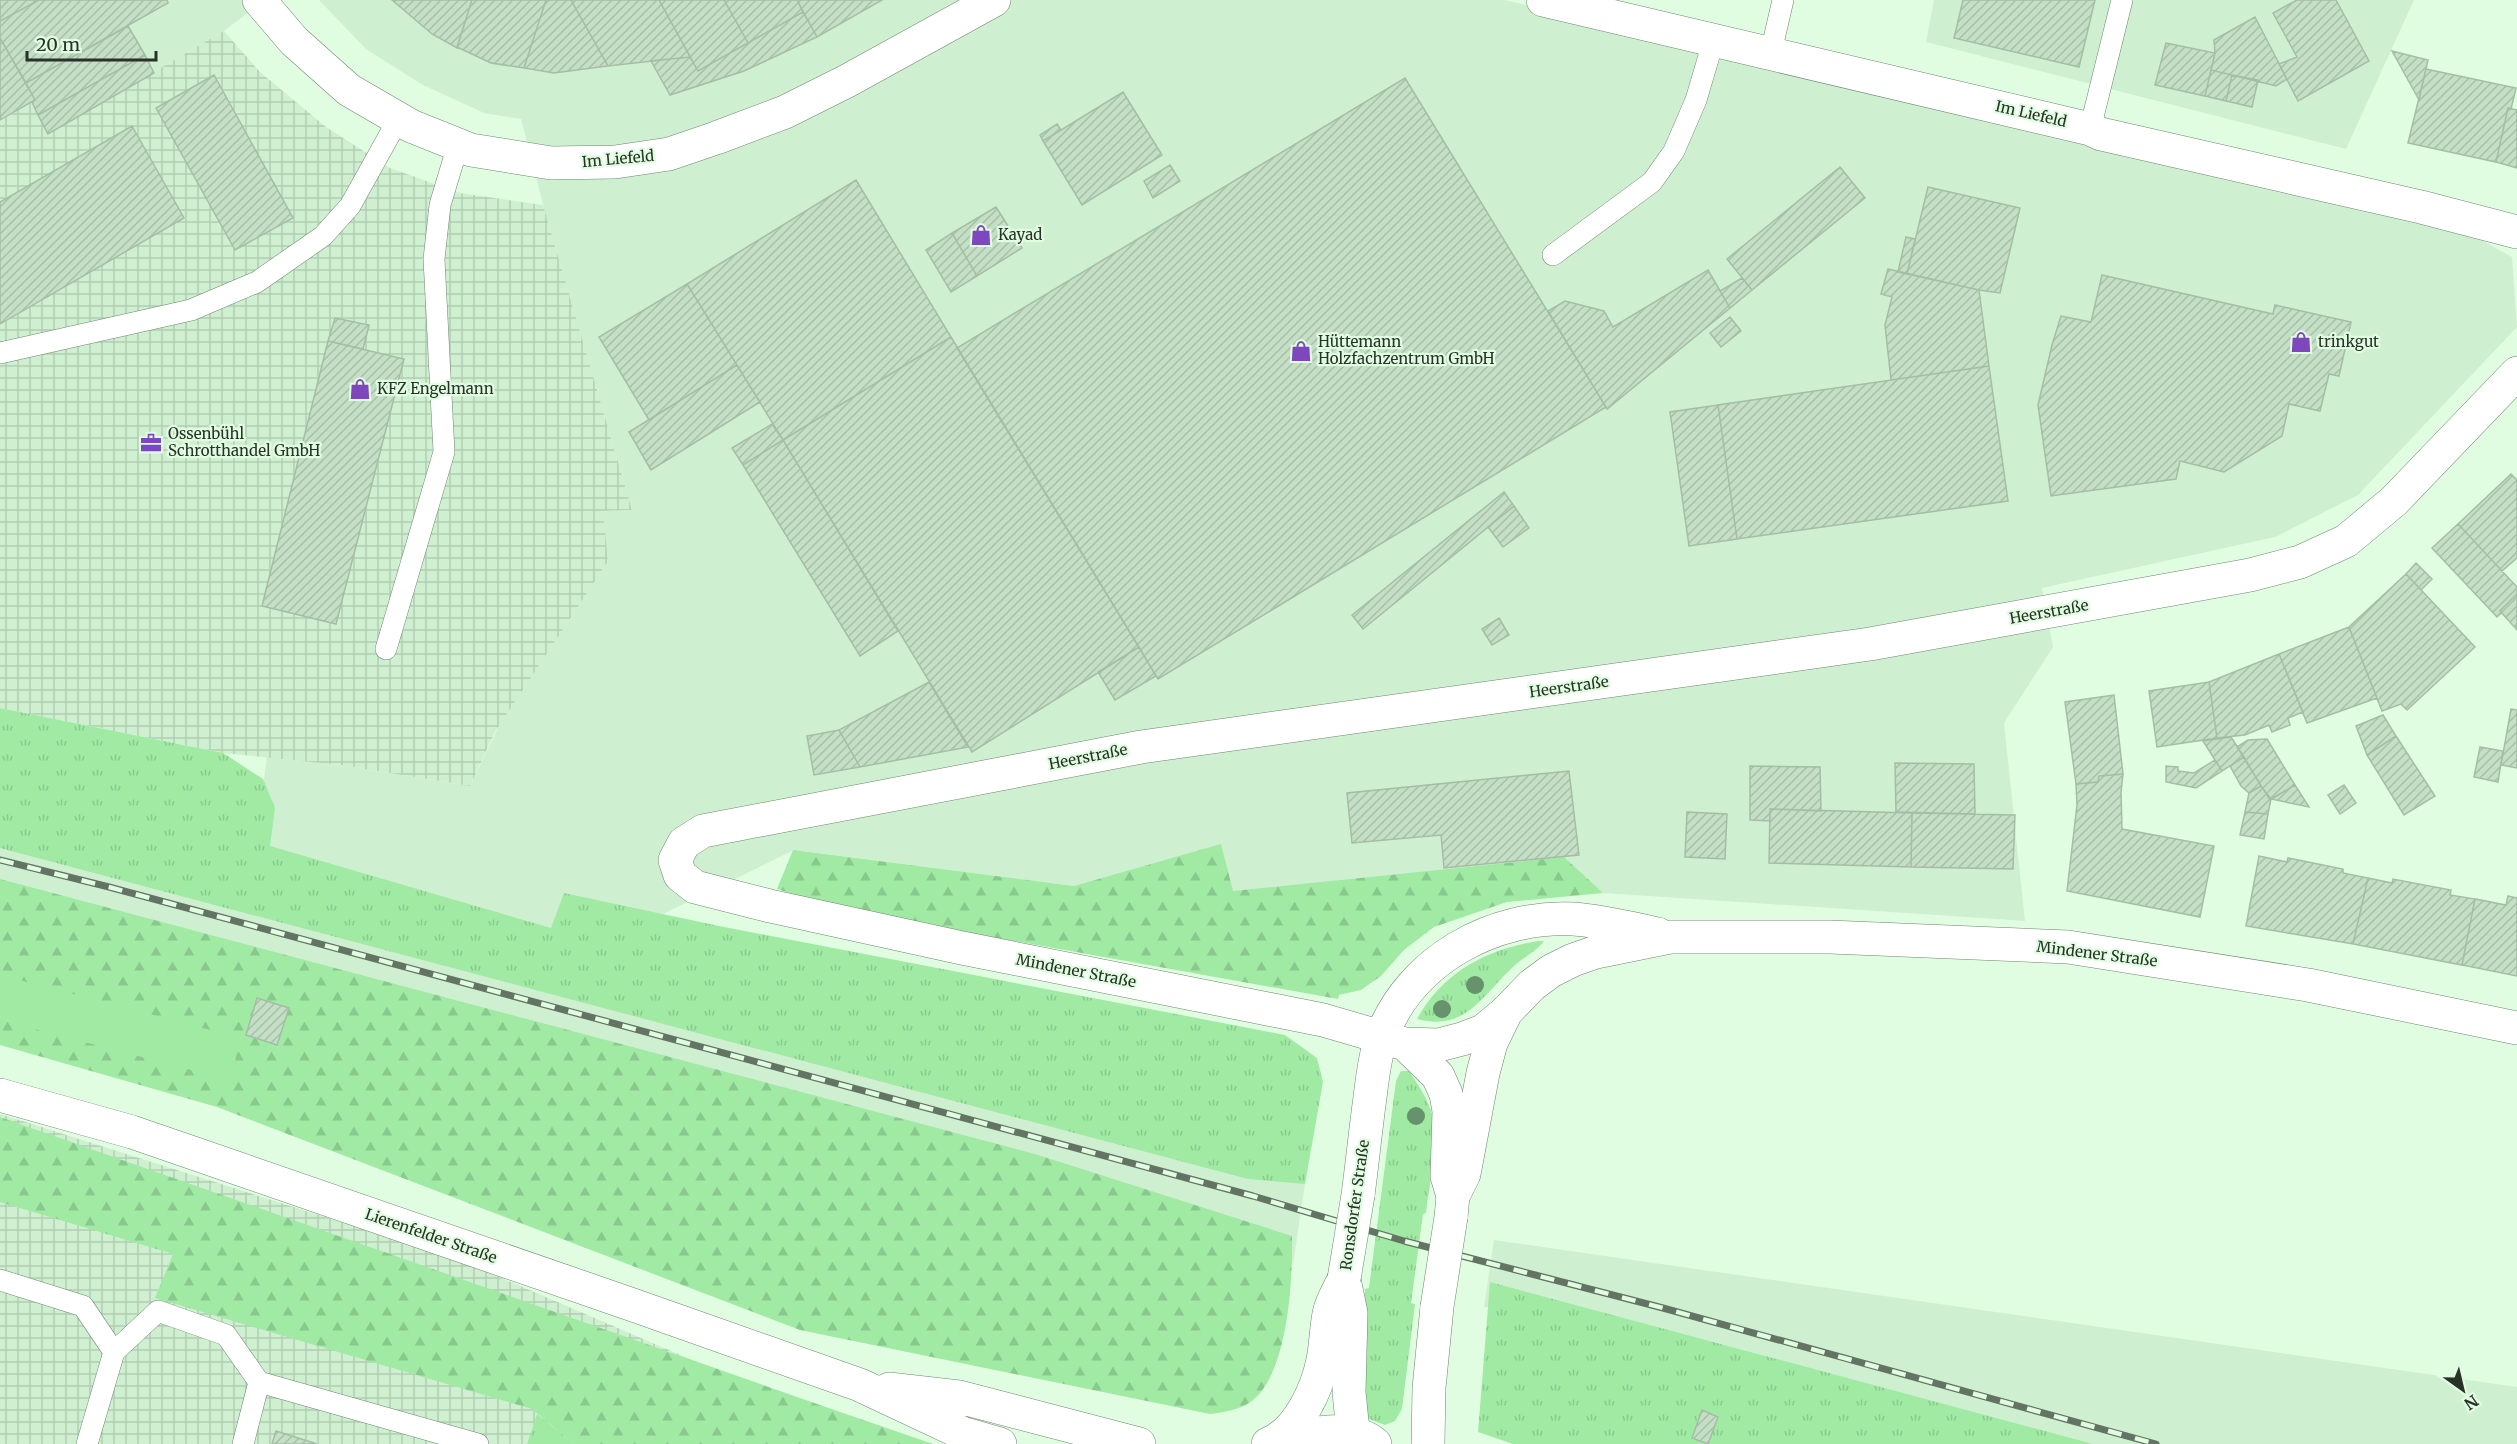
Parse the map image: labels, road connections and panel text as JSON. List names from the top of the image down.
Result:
{
  "streets": {
    "street": [
      "Im Liefeld",
      "Heerstraße",
      "Mindener Straße",
      "Ronsdorfer Straße",
      "Lierenfelder Straße"
    ]
  },
  "crossings": [
    ["Heerstraße", "Mindener Straße"],
    ["Mindener Straße", "Ronsdorfer Straße"]
  ],
  "places": {
    "shop": [
      "Kayad",
      "trinkgut",
      "Hüttemann Holzfachzentrum GmbH",
      "KFZ Engelmann"
    ],
    "office": ["Ossenbühl Schrotthandel GmbH"]
  },
  "scale_bar": "20 m",
  "north": "bottom right"
}
